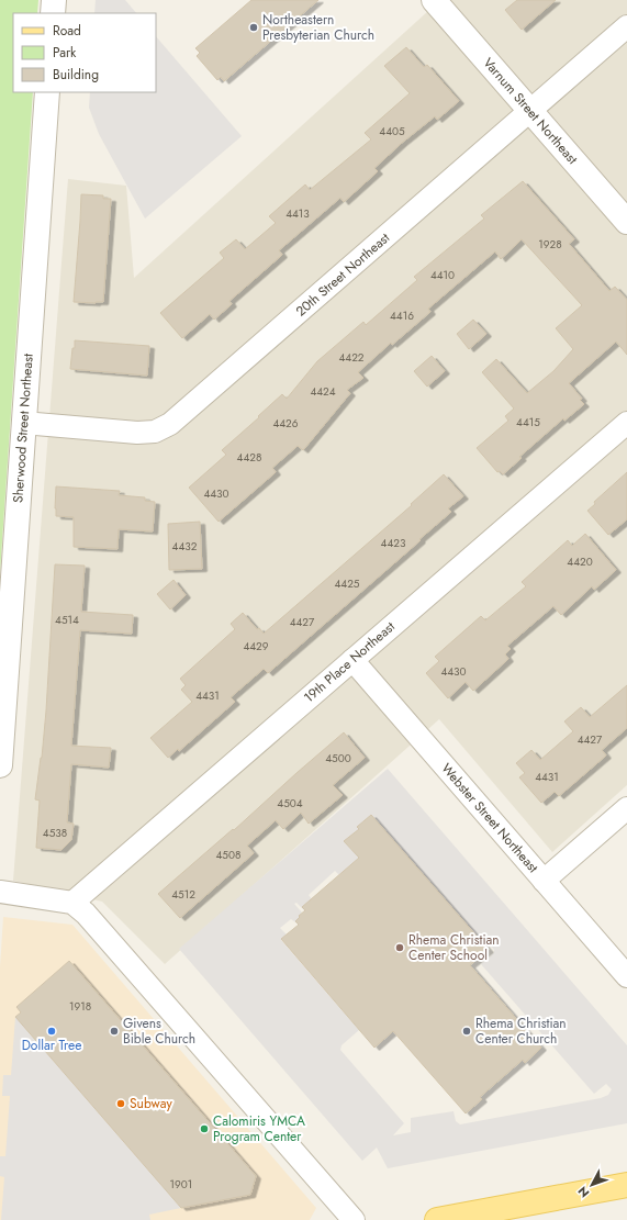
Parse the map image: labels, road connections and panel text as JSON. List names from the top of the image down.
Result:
{
  "streets": {
    "street": [
      "Varnum Street Northeast",
      "20th Street Northeast",
      "Sherwood Street Northeast",
      "19th Place Northeast",
      "Webster Street Northeast"
    ]
  },
  "crossings": [
    ["Varnum Street Northeast", "20th Street Northeast"],
    ["20th Street Northeast", "Sherwood Street Northeast"],
    ["19th Place Northeast", "Webster Street Northeast"]
  ],
  "places": [
    "Northeastern Presbyterian Church",
    "Rhema Christian Center School",
    "Dollar Tree",
    "Givens Bible Church",
    "Rhema Christian Center Church",
    "Subway",
    "Calomiris YMCA Program Center"
  ],
  "house_numbers": [
    "4405",
    "4413",
    "1928",
    "4410",
    "4416",
    "4422",
    "4424",
    "4415",
    "4426",
    "4428",
    "4430",
    "4423",
    "4432",
    "4420",
    "4425",
    "4514",
    "4427",
    "4429",
    "4430",
    "4431",
    "4427",
    "4500",
    "4431",
    "4504",
    "4538",
    "4508",
    "4512",
    "1918",
    "1901"
  ],
  "legend": ["Road", "Park", "Building"],
  "north": "bottom left"
}
